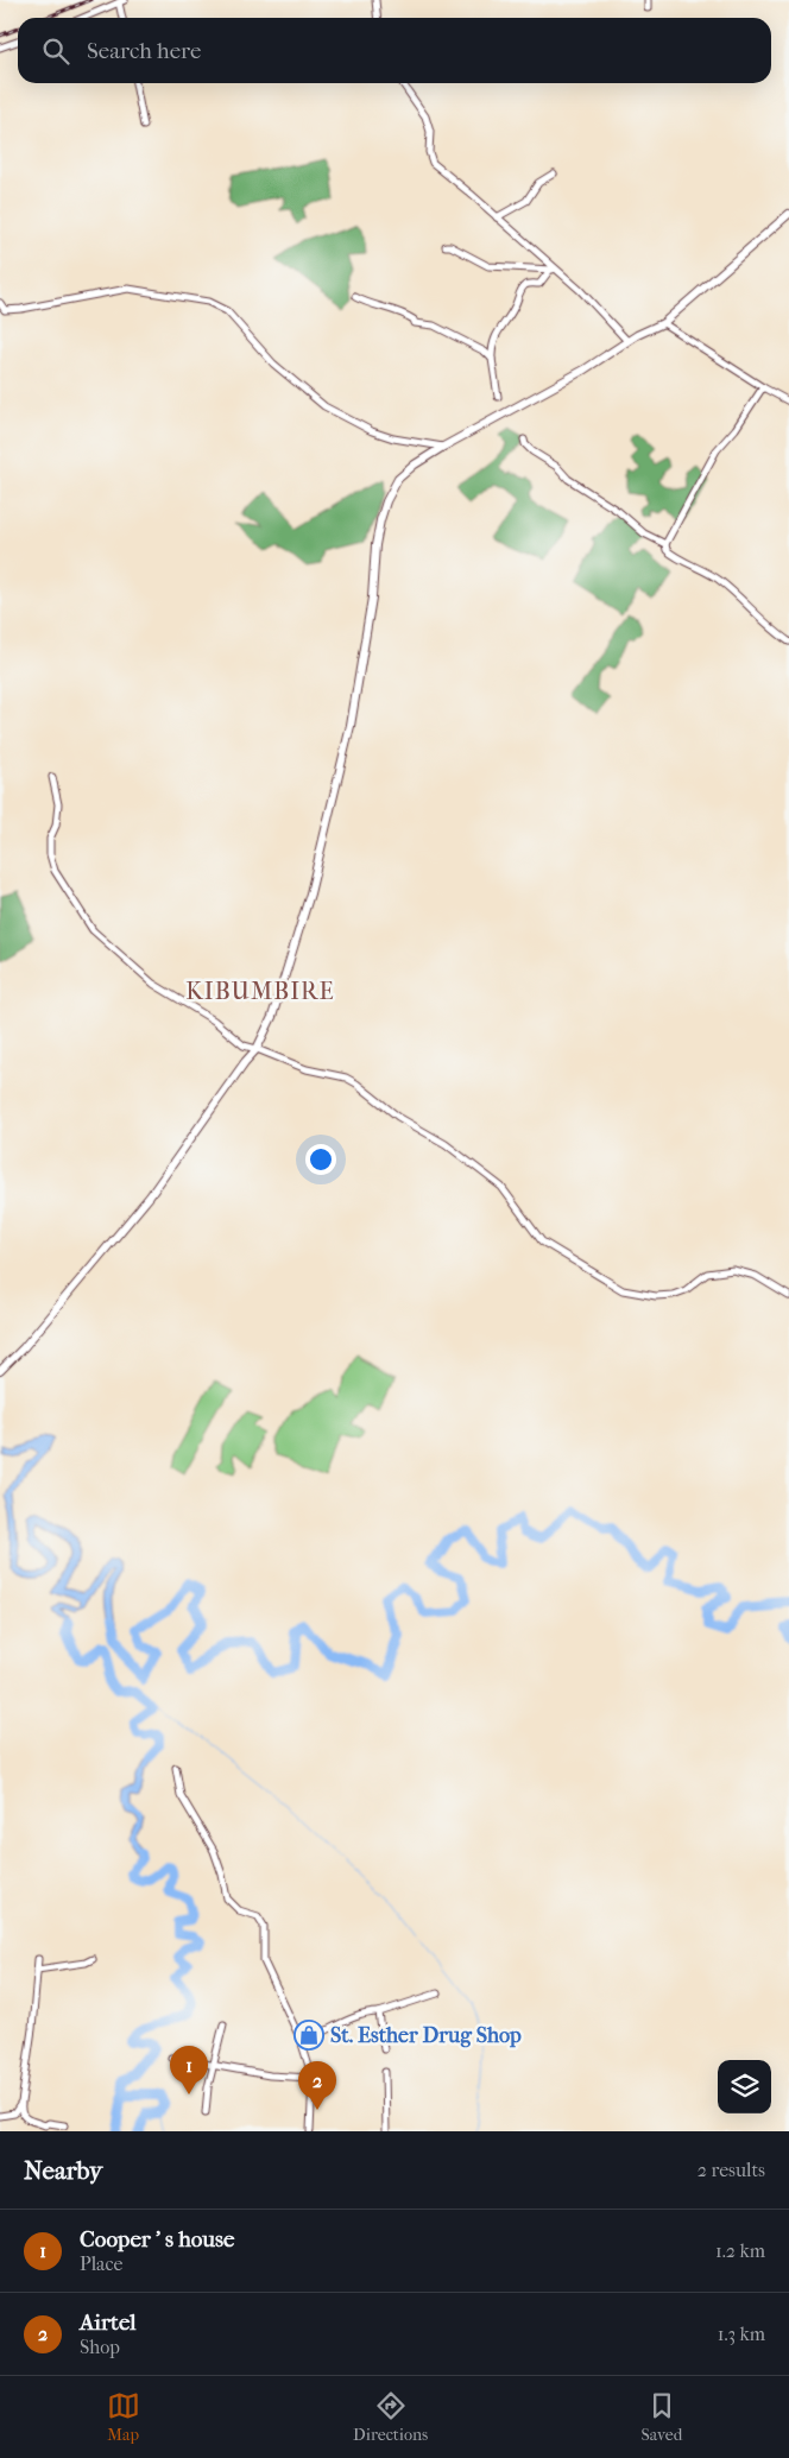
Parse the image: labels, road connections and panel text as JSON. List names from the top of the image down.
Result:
{
  "districts": ["KIBUMBIRE"],
  "places": {
    "shop": ["St. Esther Drug Shop"]
  },
  "page": {
    "search": "Search here",
    "pins": ["1", "2"],
    "heading": ["Nearby", "2 results"],
    "list": [
      {
        "mark": "1",
        "name": "Cooper ' s house",
        "note": "Place",
        "value": "1.2 km"
      },
      {
        "mark": "2",
        "name": "Airtel",
        "note": "Shop",
        "value": "1.3 km"
      }
    ],
    "nav": ["Map", "Directions", "Saved"]
  }
}
